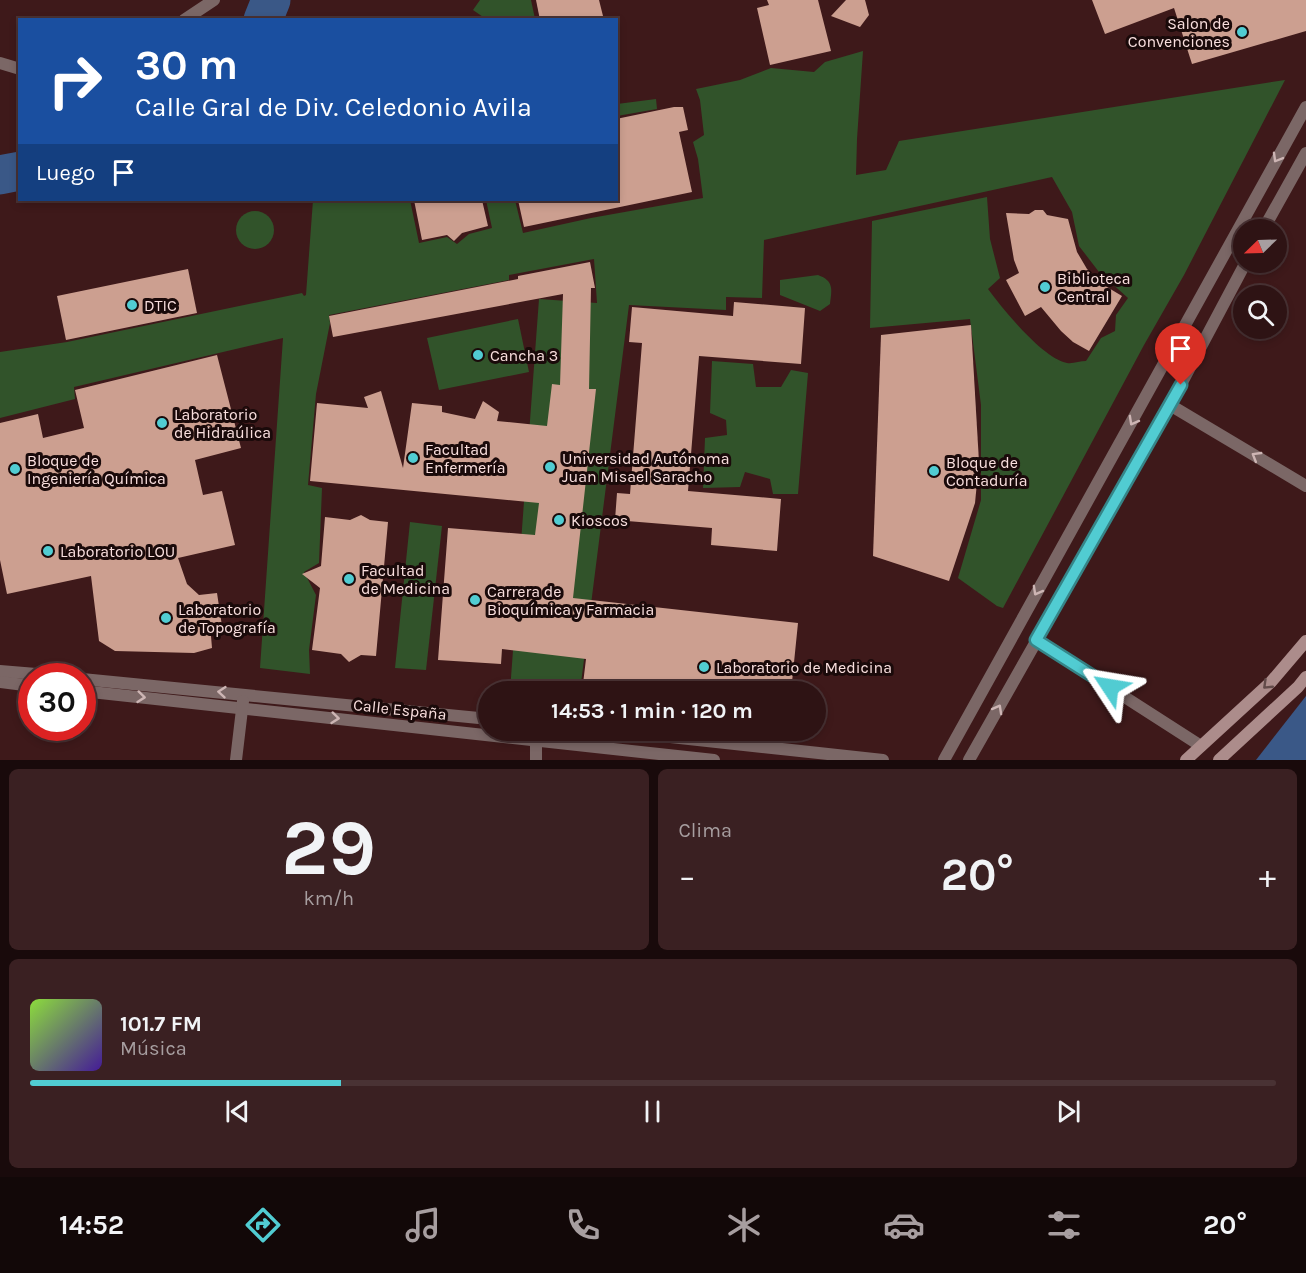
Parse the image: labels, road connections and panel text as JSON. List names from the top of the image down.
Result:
{
  "streets": {
    "street": ["Calle España"]
  },
  "places": [
    "Salon de Convenciones",
    "Biblioteca Central",
    "DTIC",
    "Cancha 3",
    "Laboratorio de Hidraúlica",
    "Facultad Enfermería",
    "Universidad Autónoma Juan Misael Saracho",
    "Bloque de Ingeniería Química",
    "Bloque de Contaduría",
    "Kioscos",
    "Laboratorio LOU",
    "Facultad de Medicina",
    "Carrera de Bioquímica y Farmacia",
    "Laboratorio de Topografía",
    "Laboratorio de Medicina"
  ],
  "north": "bottom left",
  "page": {
    "turn": ["30 m", "Calle Gral de Div. Celedonio Avila"],
    "then": "Luego",
    "limit": "30",
    "trip": "14:53 · 1 min · 120 m",
    "tile": [
      ["29", "km/h"],
      "Clima"
    ],
    "heat": ["−", "20°", "+"],
    "song": ["101.7 FM", "Música"],
    "tabs": ["14:52", "20°"]
  }
}
